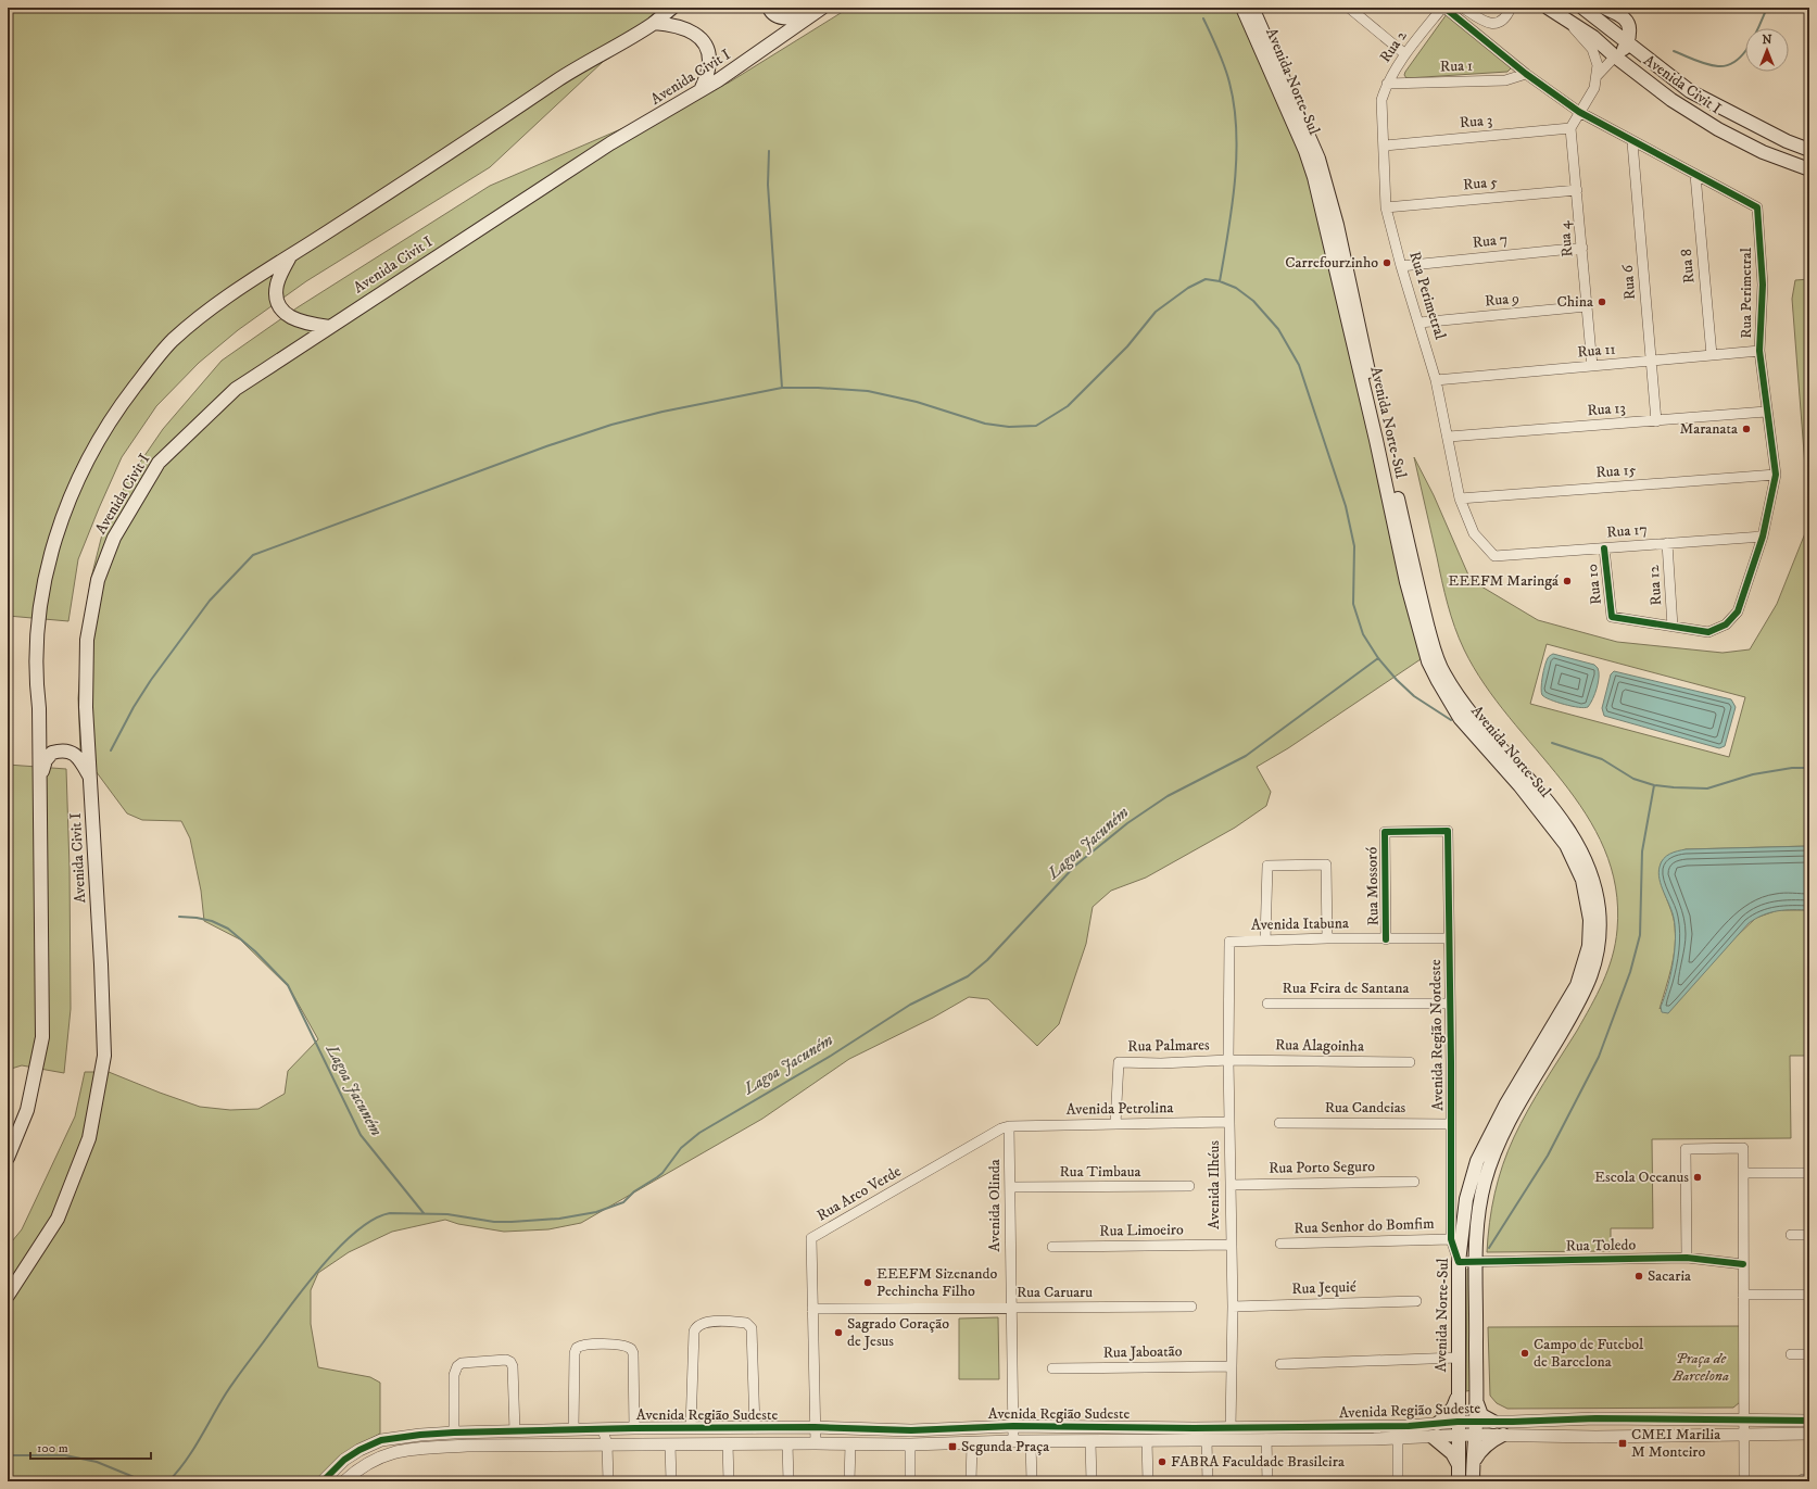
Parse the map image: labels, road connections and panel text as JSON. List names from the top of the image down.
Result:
{
  "streets": {
    "main road": ["Avenida Civit I", "Avenida Norte-Sul"],
    "street": [
      "Rua 2",
      "Rua 1",
      "Rua 3",
      "Rua 5",
      "Rua 4",
      "Rua 7",
      "Rua 8",
      "Rua 6",
      "Rua Perimetral",
      "Rua 9",
      "Rua 11",
      "Rua 13",
      "Rua 15",
      "Rua 17",
      "Rua 10",
      "Rua 12",
      "Rua Mossoró",
      "Avenida Itabuna",
      "Rua Feira de Santana",
      "Avenida Região Nordeste",
      "Rua Palmares",
      "Rua Alagoinha",
      "Rua Candeias",
      "Avenida Petrolina",
      "Rua Porto Seguro",
      "Rua Timbaua",
      "Avenida Ilhéus",
      "Rua Arco Verde",
      "Avenida Olinda",
      "Rua Senhor do Bomfim",
      "Rua Limoeiro",
      "Rua Toledo",
      "Rua Jequié",
      "Rua Caruaru",
      "Rua Jaboatão",
      "Avenida Região Sudeste"
    ]
  },
  "crossings": [
    ["Rua 2", "Rua 1"],
    ["Rua 2", "Rua Perimetral"],
    ["Rua 1", "Rua Perimetral"],
    ["Avenida Norte-Sul", "Rua Senhor do Bomfim"],
    ["Avenida Norte-Sul", "Rua Toledo"],
    ["Avenida Norte-Sul", "Avenida Região Sudeste"],
    ["Rua 3", "Rua 4"],
    ["Rua 3", "Rua Perimetral"],
    ["Rua 5", "Rua 4"],
    ["Rua 5", "Rua Perimetral"],
    ["Rua 4", "Rua 7"],
    ["Rua 4", "Rua 9"],
    ["Rua 4", "Rua 11"],
    ["Rua 7", "Rua Perimetral"],
    ["Rua 8", "Rua Perimetral"],
    ["Rua 8", "Rua 11"],
    ["Rua 6", "Rua Perimetral"],
    ["Rua 6", "Rua 11"],
    ["Rua 6", "Rua 13"],
    ["Rua Perimetral", "Rua 9"],
    ["Rua Perimetral", "Rua 11"],
    ["Rua Perimetral", "Rua 13"],
    ["Rua Perimetral", "Rua 15"],
    ["Rua Perimetral", "Rua 17"],
    ["Rua Perimetral", "Rua 10"],
    ["Rua Perimetral", "Rua 12"],
    ["Rua 17", "Rua 10"],
    ["Rua 17", "Rua 12"],
    ["Rua Mossoró", "Avenida Itabuna"],
    ["Rua Mossoró", "Avenida Região Nordeste"],
    ["Avenida Itabuna", "Avenida Região Nordeste"],
    ["Avenida Itabuna", "Avenida Ilhéus"],
    ["Rua Feira de Santana", "Avenida Região Nordeste"],
    ["Avenida Região Nordeste", "Rua Candeias"],
    ["Avenida Região Nordeste", "Rua Senhor do Bomfim"],
    ["Rua Palmares", "Rua Alagoinha"],
    ["Rua Palmares", "Avenida Petrolina"],
    ["Rua Palmares", "Avenida Ilhéus"],
    ["Rua Alagoinha", "Avenida Ilhéus"],
    ["Avenida Petrolina", "Avenida Ilhéus"],
    ["Avenida Petrolina", "Rua Arco Verde"],
    ["Avenida Petrolina", "Avenida Olinda"],
    ["Rua Porto Seguro", "Avenida Ilhéus"],
    ["Rua Timbaua", "Avenida Olinda"],
    ["Avenida Ilhéus", "Rua Limoeiro"],
    ["Avenida Ilhéus", "Rua Jequié"],
    ["Avenida Ilhéus", "Rua Jaboatão"],
    ["Avenida Ilhéus", "Avenida Região Sudeste"],
    ["Rua Arco Verde", "Avenida Olinda"],
    ["Rua Arco Verde", "Rua Caruaru"],
    ["Rua Arco Verde", "Avenida Região Sudeste"],
    ["Avenida Olinda", "Rua Caruaru"],
    ["Avenida Olinda", "Avenida Região Sudeste"],
    ["Rua Senhor do Bomfim", "Rua Toledo"]
  ],
  "water": ["Lagoa Jacuném"],
  "parks": ["Praça de Barcelona"],
  "places": {
    "other": [
      "Carrefourzinho",
      "China",
      "Maranata",
      "EEEFM Maringá",
      "Escola Oceanus",
      "Sacaria",
      "EEEFM Sizenando Pechincha Filho",
      "Sagrado Coração de Jesus",
      "Campo de Futebol de Barcelona",
      "FABRA Faculdade Brasileira"
    ],
    "transit": ["CMEI Marilia M Monteiro", "Segunda Praça"]
  },
  "scale_bar": "100 m",
  "north": "top"
}
